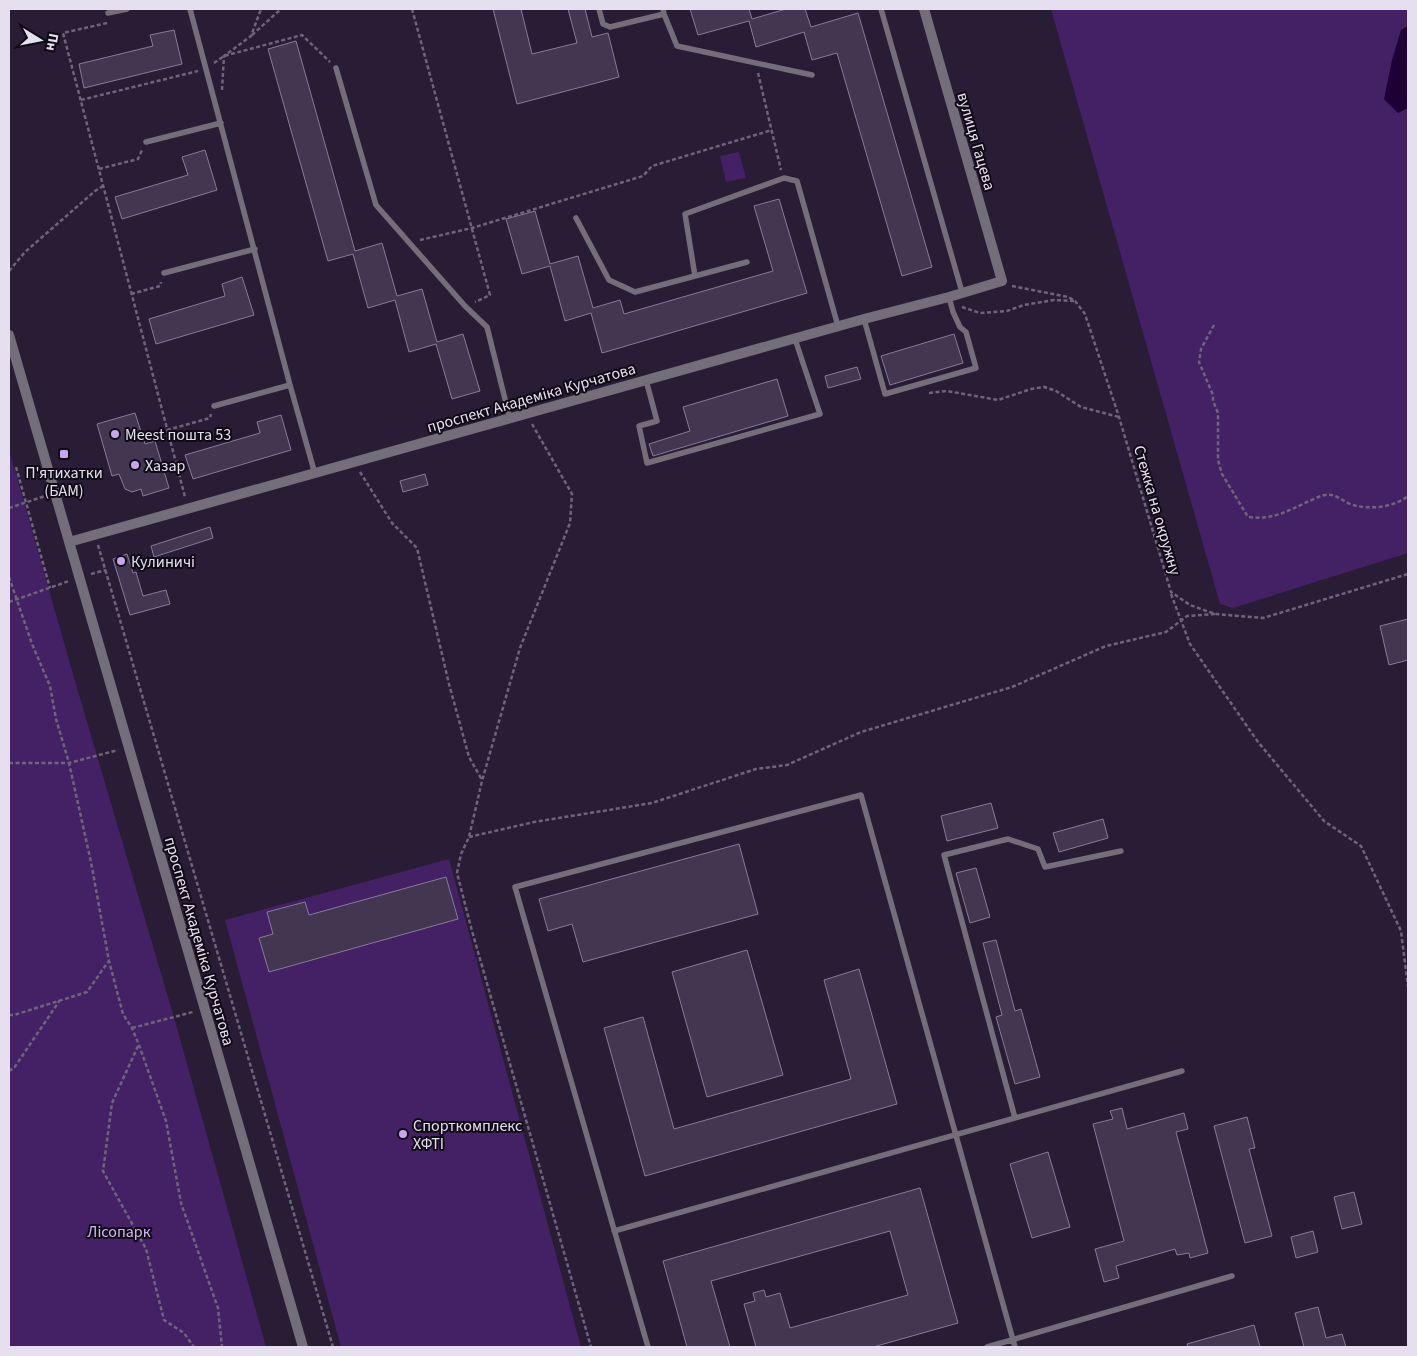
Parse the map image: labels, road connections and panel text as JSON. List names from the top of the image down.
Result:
{
  "streets": {
    "street": ["вулиця Гацева", "проспект Академіка Курчатова"],
    "path": ["Стежка на окружну"]
  },
  "crossings": [
    ["вулиця Гацева", "проспект Академіка Курчатова"]
  ],
  "parks": ["Лісопарк"],
  "places": {
    "other": [
      "Meest пошта 53",
      "Хазар",
      "Кулиничі",
      "Спорткомплекс ХФТІ"
    ],
    "transit": ["П'ятихатки (БАМ)"]
  },
  "north": "right"
}
